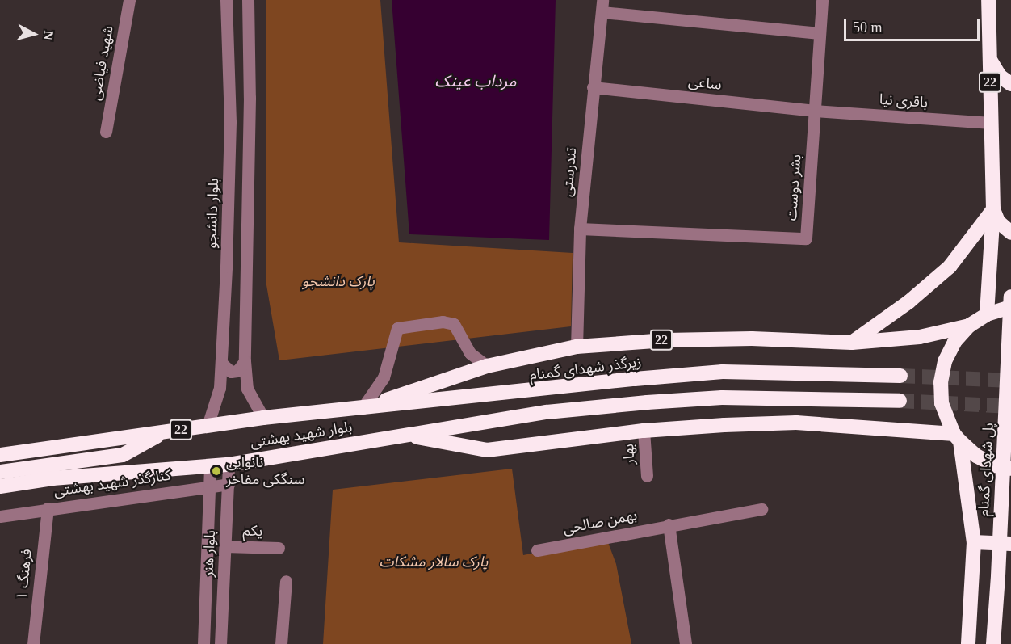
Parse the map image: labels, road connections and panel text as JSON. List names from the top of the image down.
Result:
{
  "streets": {
    "highway": [
      "22",
      "زیرگذر شهدای گمنام",
      "بلوار شهید بهشتی",
      "پل شهدای گمنام"
    ],
    "street": [
      "شهید فیاضی",
      "ساعی",
      "باقری نیا",
      "تندرستی",
      "بشر دوست",
      "بلوار دانشجو",
      "بهار",
      "کنارگذر شهید بهشتی",
      "بهمن صالحی",
      "یکم",
      "بلوار هنر",
      "فرهنگ ۱"
    ]
  },
  "crossings": [
    ["22", "باقری نیا"],
    ["22", "تندرستی"],
    ["22", "زیرگذر شهدای گمنام"],
    ["22", "بلوار شهید بهشتی"],
    ["ساعی", "باقری نیا"],
    ["ساعی", "تندرستی"],
    ["ساعی", "بشر دوست"],
    ["باقری نیا", "بشر دوست"],
    ["تندرستی", "بشر دوست"],
    ["بلوار دانشجو", "بلوار شهید بهشتی"],
    ["زیرگذر شهدای گمنام", "بلوار شهید بهشتی"],
    ["بلوار شهید بهشتی", "بلوار هنر"],
    ["کنارگذر شهید بهشتی", "بلوار هنر"],
    ["کنارگذر شهید بهشتی", "فرهنگ ۱"],
    ["یکم", "بلوار هنر"]
  ],
  "water": ["مرداب عینک"],
  "parks": ["پارک دانشجو", "پارک سالار مشکات"],
  "places": ["نانوایی سنگکی مفاخر"],
  "scale_bar": "50 m",
  "north": "right"
}
